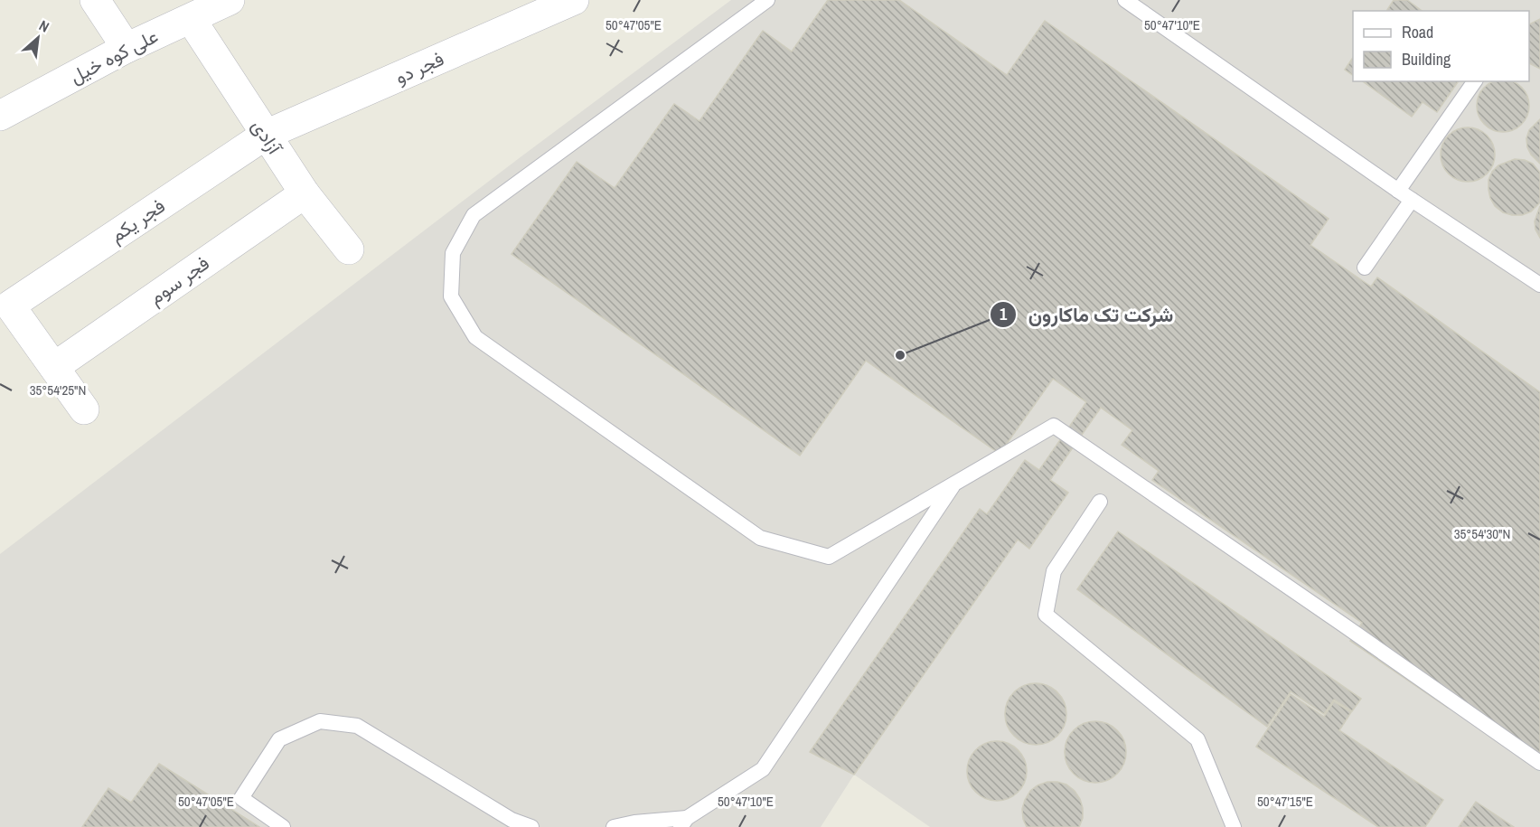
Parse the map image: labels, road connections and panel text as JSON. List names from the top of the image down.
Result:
{
  "streets": {
    "street": [
      "علی کوه خیل",
      "فجر دو",
      "آزادی",
      "فجر یکم",
      "فجر سوم"
    ]
  },
  "crossings": [
    ["علی کوه خیل", "آزادی"],
    ["فجر دو", "آزادی"],
    ["فجر دو", "فجر یکم"],
    ["آزادی", "فجر یکم"],
    ["آزادی", "فجر سوم"],
    ["فجر یکم", "فجر سوم"]
  ],
  "places": ["شرکت تک ماکارون"],
  "legend": ["Road", "Building"],
  "north": "top right",
  "coordinates": [
    "50°47'05\"E",
    "50°47'10\"E",
    "35°54'25\"N",
    "35°54'30\"N",
    "50°47'15\"E"
  ]
}
